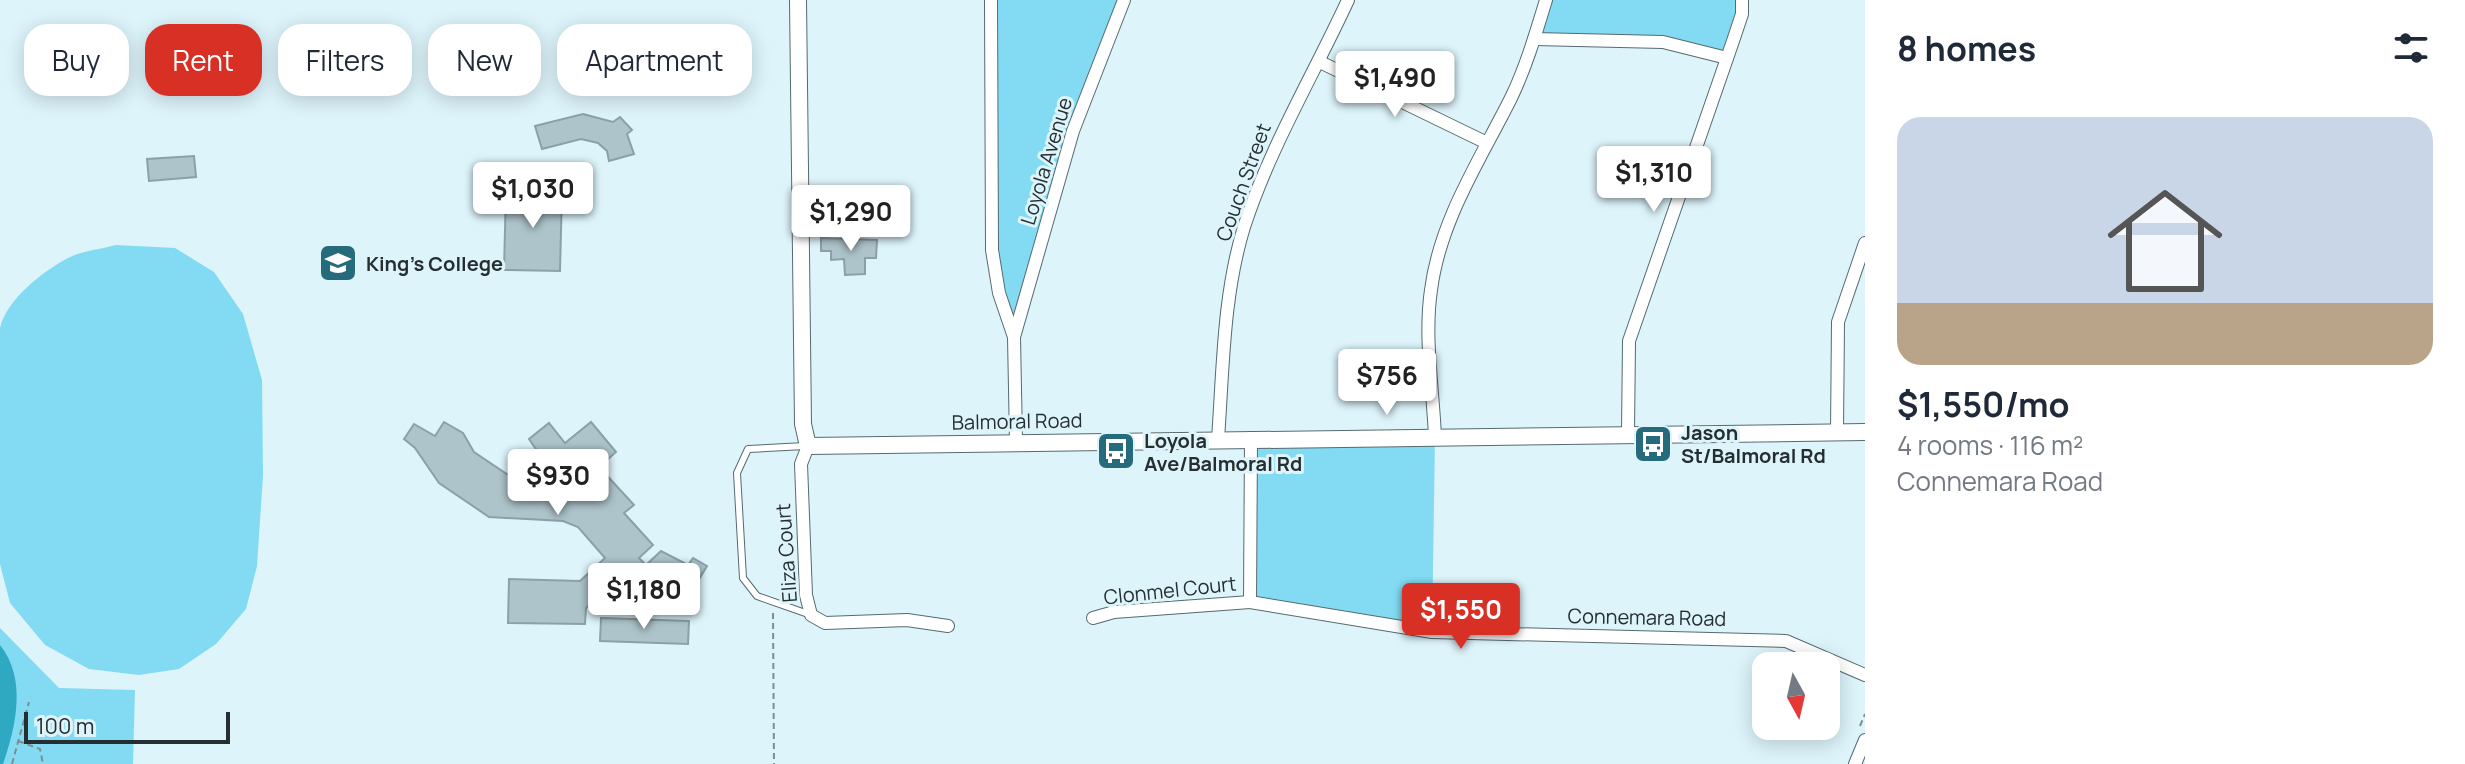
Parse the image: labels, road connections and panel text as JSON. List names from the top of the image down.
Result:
{
  "streets": {
    "street": [
      "Loyola Avenue",
      "Couch Street",
      "Balmoral Road",
      "Eliza Court",
      "Clonmel Court",
      "Connemara Road"
    ]
  },
  "crossings": [
    ["Loyola Avenue", "Balmoral Road"],
    ["Couch Street", "Balmoral Road"],
    ["Balmoral Road", "Eliza Court"],
    ["Clonmel Court", "Connemara Road"]
  ],
  "places": {
    "school or university": ["King's College"],
    "bus stop": ["Jason St/Balmoral Rd", "Loyola Ave/Balmoral Rd"]
  },
  "scale_bar": "100 m",
  "north": "bottom",
  "page": {
    "heading": "8 homes",
    "chip": [
      "Buy",
      "Rent",
      "Filters",
      "New",
      "Apartment"
    ],
    "price": [
      "$1,490",
      "$1,310",
      "$1,030",
      "$1,290",
      "$756",
      "$930",
      "$1,180",
      "$1,550"
    ],
    "list": [
      {
        "name": "$1,550/mo",
        "note": "4 rooms · 116 m² · Connemara Road"
      }
    ],
    "scale": "100 m"
  }
}
